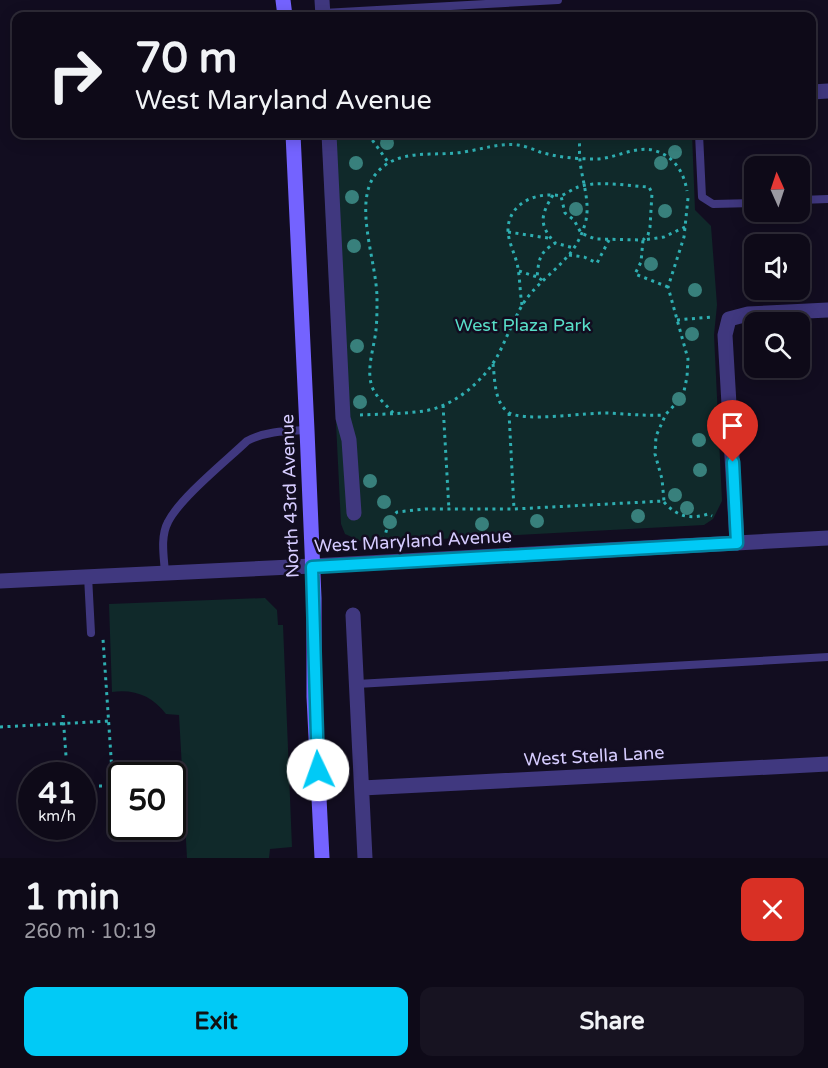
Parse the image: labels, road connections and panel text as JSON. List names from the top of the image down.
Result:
{
  "streets": {
    "main road": ["North 43rd Avenue"],
    "street": ["West Maryland Avenue", "West Stella Lane"]
  },
  "crossings": [
    ["North 43rd Avenue", "West Maryland Avenue"]
  ],
  "parks": ["West Plaza Park"],
  "north": "top",
  "page": {
    "turn": ["70 m", "West Maryland Avenue"],
    "speed": "41 km/h",
    "limit": "50",
    "heading": ["1 min", "260 m · 10:19"],
    "buttons": ["Exit", "Share"]
  }
}
